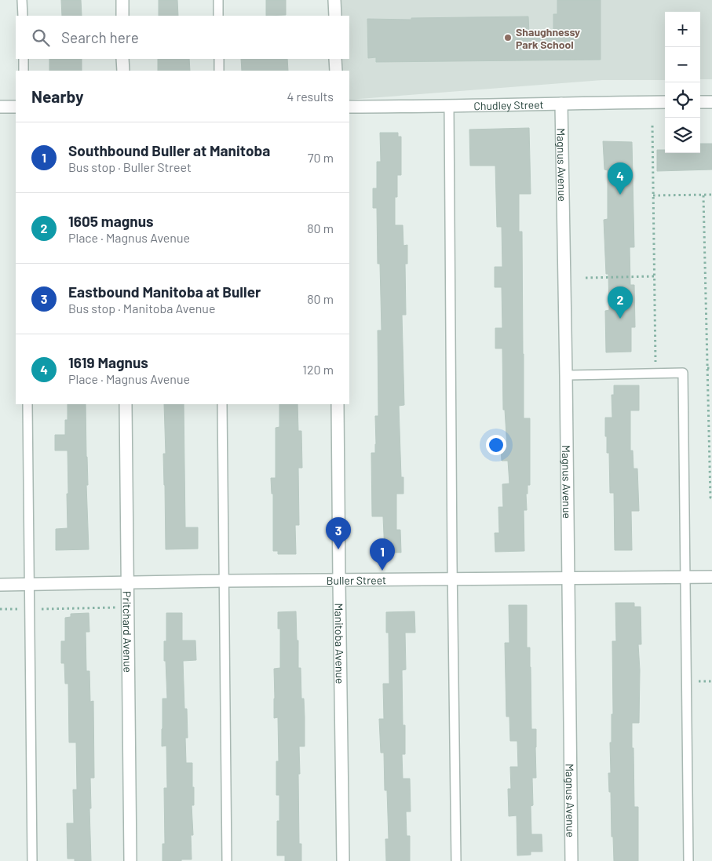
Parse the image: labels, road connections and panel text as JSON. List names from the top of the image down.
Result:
{
  "streets": {
    "street": [
      "Chudley Street",
      "Magnus Avenue",
      "Buller Street",
      "Pritchard Avenue",
      "Manitoba Avenue"
    ]
  },
  "crossings": [
    ["Chudley Street", "Magnus Avenue"],
    ["Magnus Avenue", "Buller Street"],
    ["Buller Street", "Pritchard Avenue"],
    ["Buller Street", "Manitoba Avenue"]
  ],
  "places": ["Shaughnessy Park School"],
  "page": {
    "map_buttons": ["+", "−"],
    "search": "Search here",
    "heading": ["Nearby", "4 results"],
    "list": [
      {
        "mark": "1",
        "name": "Southbound Buller at Manitoba",
        "note": "Bus stop · Buller Street",
        "value": "70 m"
      },
      {
        "mark": "2",
        "name": "1605 magnus",
        "note": "Place · Magnus Avenue",
        "value": "80 m"
      },
      {
        "mark": "3",
        "name": "Eastbound Manitoba at Buller",
        "note": "Bus stop · Manitoba Avenue",
        "value": "80 m"
      },
      {
        "mark": "4",
        "name": "1619 Magnus",
        "note": "Place · Magnus Avenue",
        "value": "120 m"
      }
    ],
    "pins": [
      "4",
      "2",
      "3",
      "1"
    ]
  }
}
